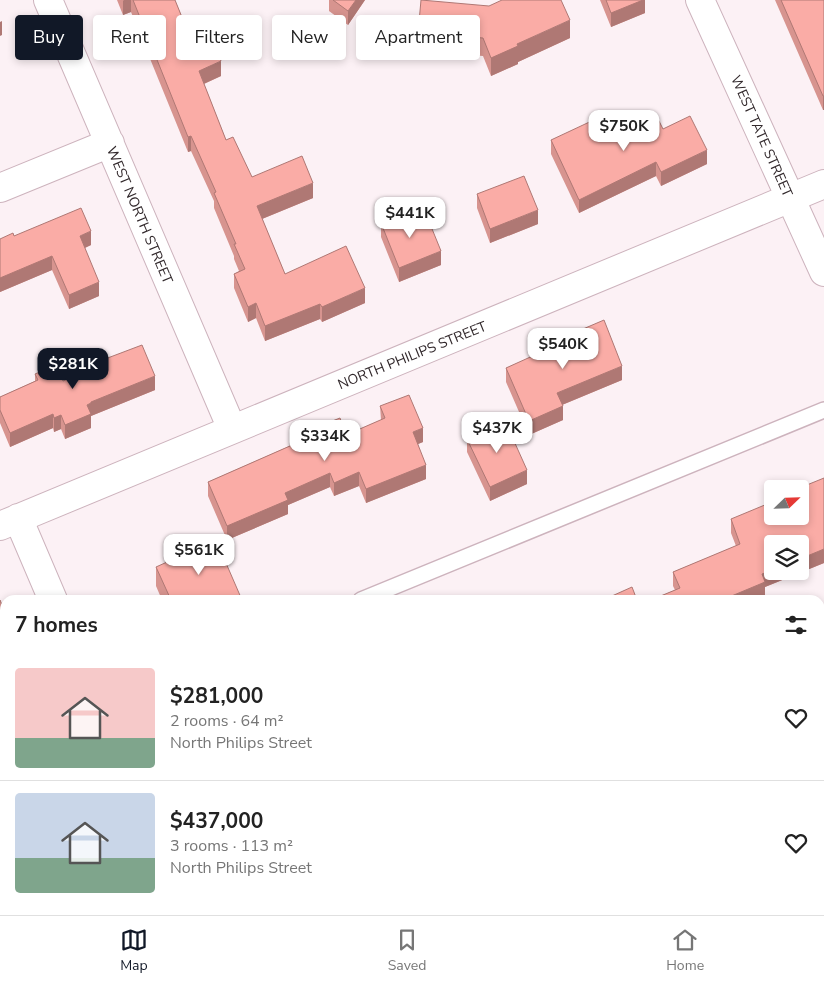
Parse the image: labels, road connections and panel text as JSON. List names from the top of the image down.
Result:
{
  "streets": {
    "street": ["WEST TATE STREET", "WEST NORTH STREET", "NORTH PHILIPS STREET"]
  },
  "crossings": [
    ["WEST TATE STREET", "NORTH PHILIPS STREET"],
    ["WEST NORTH STREET", "NORTH PHILIPS STREET"]
  ],
  "north": "top right",
  "page": {
    "chip": [
      "Buy",
      "Rent",
      "Filters",
      "New",
      "Apartment"
    ],
    "price": [
      "$750K",
      "$441K",
      "$540K",
      "$281K",
      "$437K",
      "$334K",
      "$561K"
    ],
    "heading": "7 homes",
    "list": [
      {
        "name": "$281,000",
        "note": "2 rooms · 64 m² · North Philips Street"
      },
      {
        "name": "$437,000",
        "note": "3 rooms · 113 m² · North Philips Street"
      }
    ],
    "tabs": ["Map", "Saved", "Home"]
  }
}
